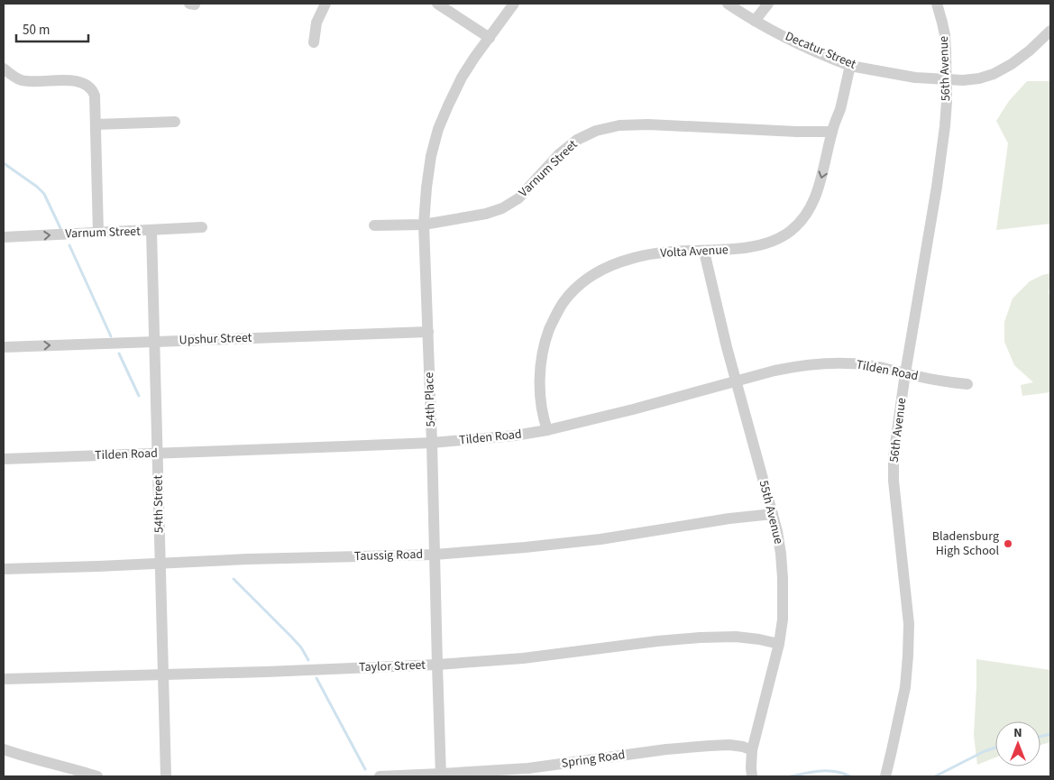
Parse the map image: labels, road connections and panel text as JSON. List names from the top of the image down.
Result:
{
  "streets": {
    "street": [
      "Decatur Street",
      "56th Avenue",
      "Varnum Street",
      "Volta Avenue",
      "Upshur Street",
      "Tilden Road",
      "54th Place",
      "54th Street",
      "55th Avenue",
      "Taussig Road",
      "Taylor Street",
      "Spring Road"
    ]
  },
  "crossings": [
    ["Decatur Street", "56th Avenue"],
    ["Decatur Street", "Volta Avenue"],
    ["56th Avenue", "Tilden Road"],
    ["Varnum Street", "Volta Avenue"],
    ["Varnum Street", "54th Place"],
    ["Varnum Street", "54th Street"],
    ["Volta Avenue", "Tilden Road"],
    ["Volta Avenue", "55th Avenue"],
    ["Upshur Street", "54th Place"],
    ["Upshur Street", "54th Street"],
    ["Tilden Road", "54th Place"],
    ["Tilden Road", "54th Street"],
    ["Tilden Road", "55th Avenue"],
    ["54th Place", "Taussig Road"],
    ["54th Place", "Taylor Street"],
    ["54th Place", "Spring Road"],
    ["54th Street", "Taussig Road"],
    ["54th Street", "Taylor Street"],
    ["55th Avenue", "Taussig Road"],
    ["55th Avenue", "Taylor Street"],
    ["55th Avenue", "Spring Road"]
  ],
  "one_way": ["Upshur Street"],
  "places": ["Bladensburg High School"],
  "scale_bar": "50 m",
  "north": "top"
}
